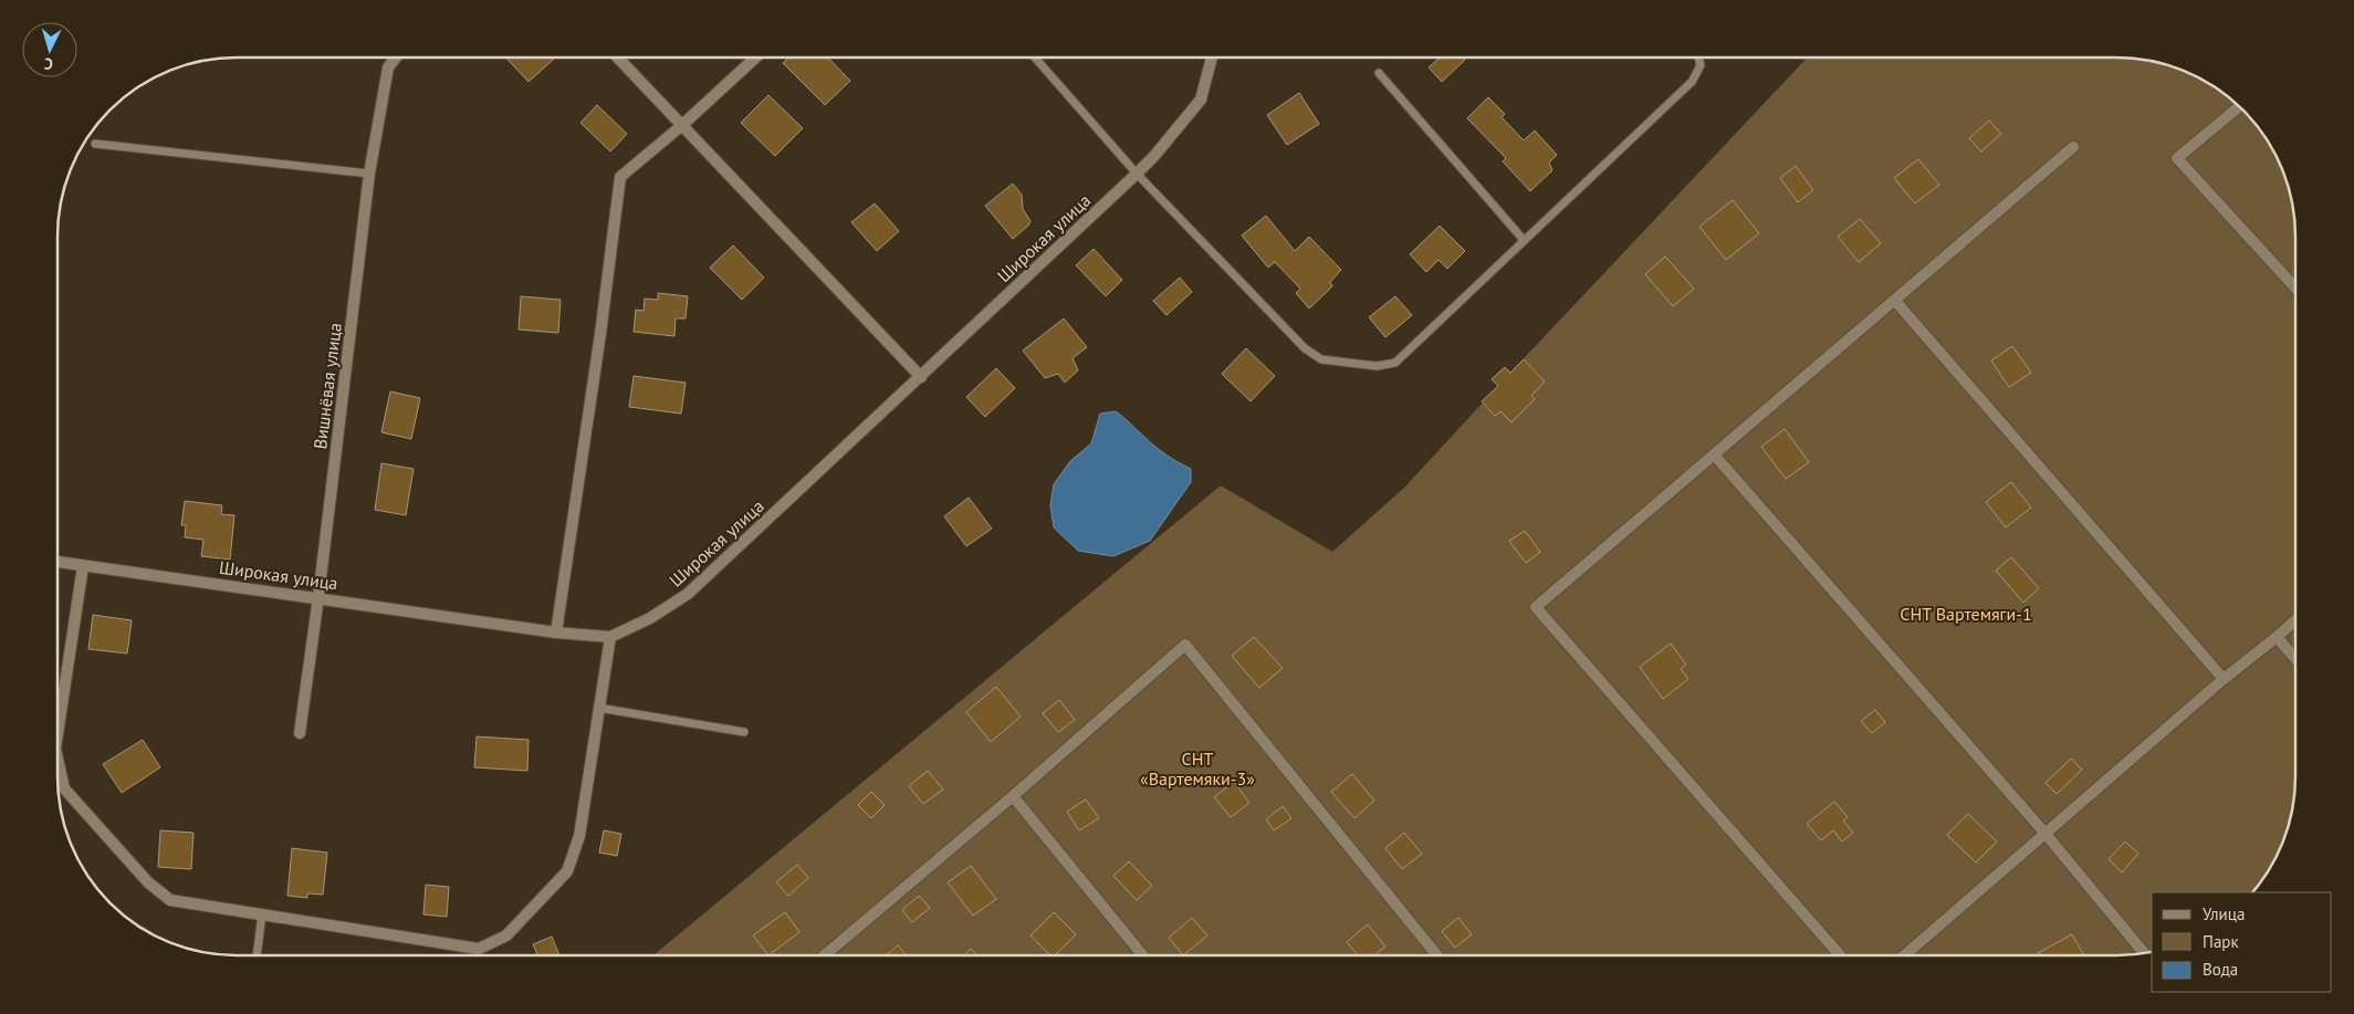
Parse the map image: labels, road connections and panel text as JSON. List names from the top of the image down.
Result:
{
  "streets": {
    "street": ["Широкая улица", "Вишнёвая улица"]
  },
  "crossings": [
    ["Широкая улица", "Вишнёвая улица"]
  ],
  "parks": ["СНТ Вартемяги-1", "СНТ «Вартемяки-3»"],
  "legend": ["Улица", "Парк", "Вода"],
  "north": "bottom"
}
